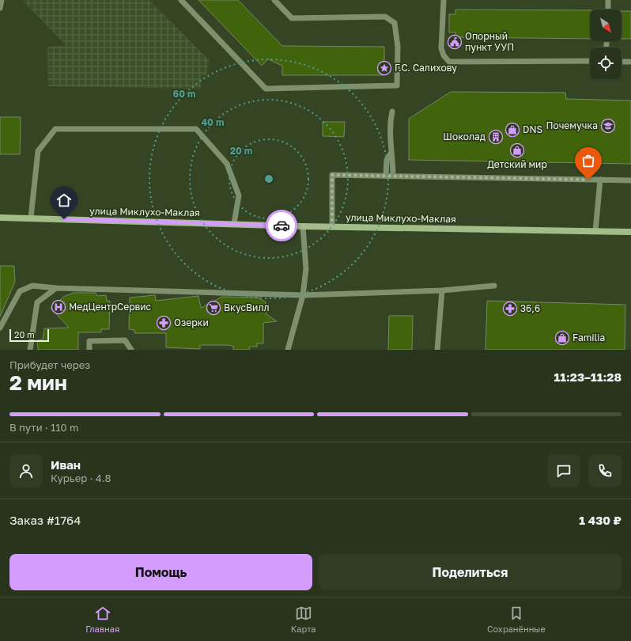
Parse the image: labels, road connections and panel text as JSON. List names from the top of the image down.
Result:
{
  "streets": {
    "main road": ["улица Миклухо-Маклая"]
  },
  "places": {
    "public building": ["Опорный пункт УУП"],
    "place": ["Г.С. Салихову"],
    "school or university": ["Почемучка"],
    "shop": ["DNS", "Детский мир", "Familia"],
    "building": ["Шоколад"],
    "hospital": ["МедЦентрСервис"],
    "supermarket": ["ВкусВилл"],
    "pharmacy": ["36,6", "Озерки"]
  },
  "scale_bar": "20 m",
  "north": "bottom right",
  "page": {
    "scale": "20 m",
    "heading": ["2 мин", "Прибудет через", "11:23–11:28"],
    "panel": [
      "Иван",
      "Курьер · 4.8",
      "Заказ #1764",
      "1 430 ₽"
    ],
    "bar": "В пути · 110 m",
    "buttons": ["Помощь", "Поделиться"],
    "tabs": ["Главная", "Карта", "Сохранённые"]
  },
  "rings": ["60 m", "40 m", "20 m"]
}
